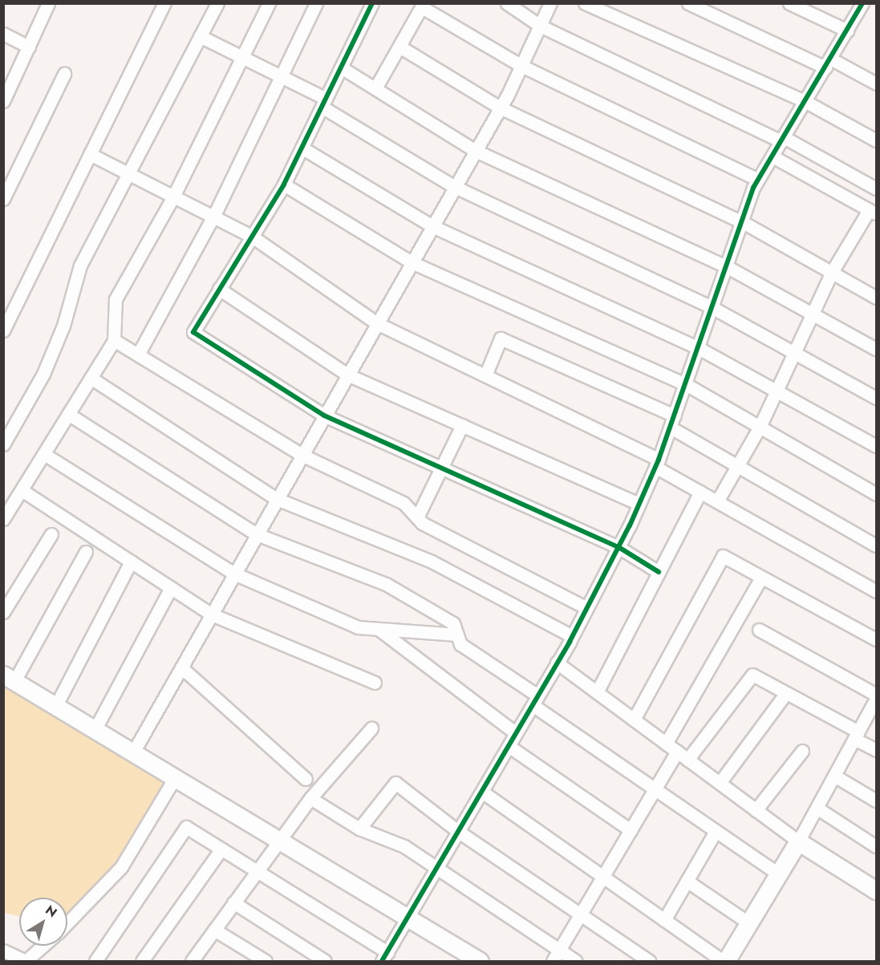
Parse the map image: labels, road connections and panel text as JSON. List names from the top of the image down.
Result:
{
  "north": "top right"
}
